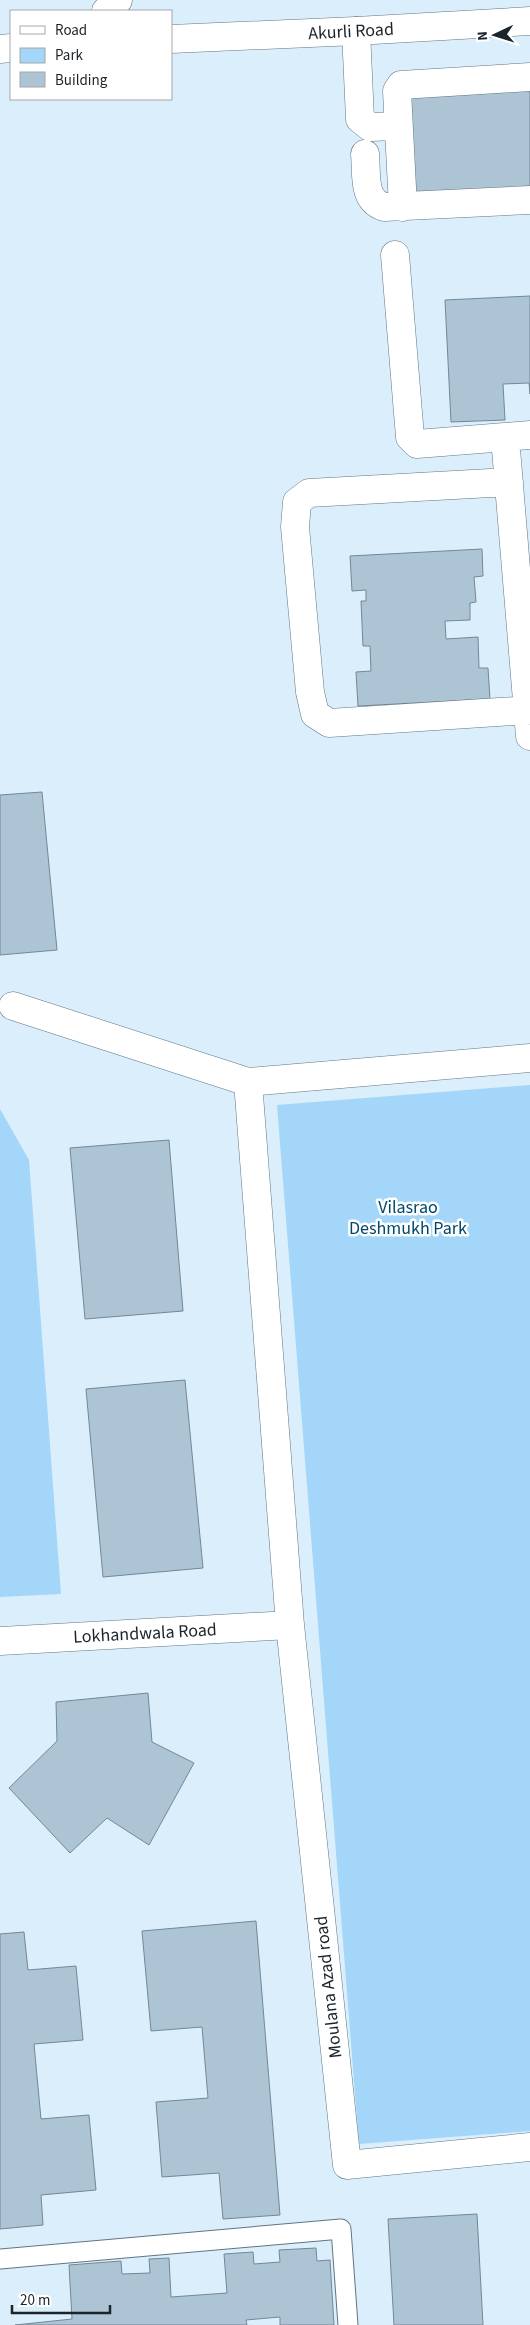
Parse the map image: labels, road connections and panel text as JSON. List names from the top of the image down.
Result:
{
  "streets": {
    "street": ["Akurli Road", "Lokhandwala Road", "Moulana Azad road"]
  },
  "crossings": [
    ["Lokhandwala Road", "Moulana Azad road"]
  ],
  "parks": ["Vilasrao Deshmukh Park"],
  "legend": ["Road", "Park", "Building"],
  "scale_bar": "20 m",
  "north": "left"
}
